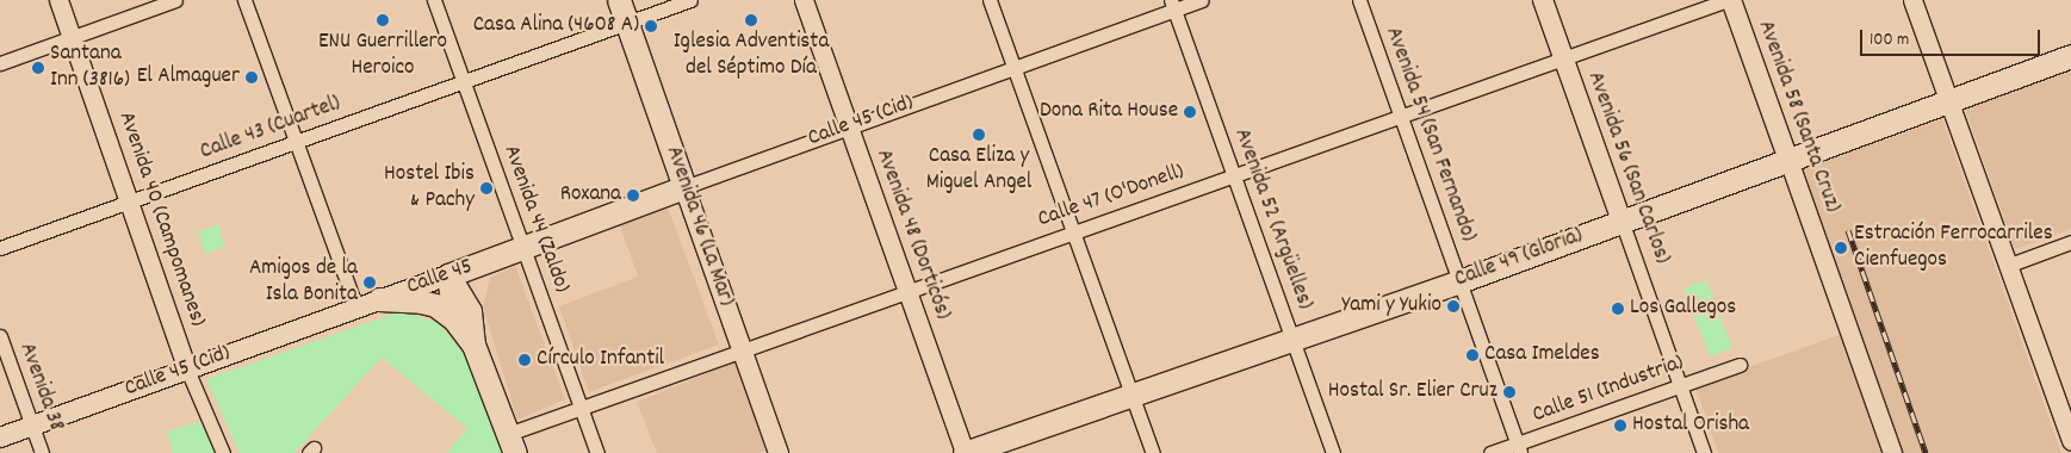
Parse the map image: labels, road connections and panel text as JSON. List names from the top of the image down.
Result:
{
  "streets": {
    "main road": [
      "Avenida 58 (Santa Cruz)",
      "Calle 45 (Cid)",
      "Avenida 56 (San Carlos)",
      "Avenida 46 (La Mar)",
      "Calle 49 (Gloria)",
      "Calle 45"
    ],
    "street": [
      "Calle 43 (Cuartel)",
      "Avenida 54 (San Fernando)",
      "Calle 47 (O'Donell)",
      "Avenida 40 (Campomanes)",
      "Avenida 44 (Zaldo)",
      "Avenida 52 (Argüelles)",
      "Avenida 48 (Dorticós)",
      "Avenida 38",
      "Calle 51 (Industria)"
    ]
  },
  "crossings": [
    ["Avenida 58 (Santa Cruz)", "Calle 47 (O'Donell)"],
    ["Avenida 58 (Santa Cruz)", "Calle 49 (Gloria)"],
    ["Calle 45 (Cid)", "Avenida 40 (Campomanes)"],
    ["Calle 45 (Cid)", "Avenida 44 (Zaldo)"],
    ["Calle 45 (Cid)", "Avenida 52 (Argüelles)"],
    ["Calle 45 (Cid)", "Avenida 46 (La Mar)"],
    ["Calle 45 (Cid)", "Avenida 48 (Dorticós)"],
    ["Calle 45 (Cid)", "Calle 45"],
    ["Calle 45 (Cid)", "Avenida 38"],
    ["Calle 43 (Cuartel)", "Avenida 40 (Campomanes)"],
    ["Calle 43 (Cuartel)", "Avenida 44 (Zaldo)"],
    ["Calle 43 (Cuartel)", "Avenida 46 (La Mar)"],
    ["Avenida 54 (San Fernando)", "Calle 47 (O'Donell)"],
    ["Avenida 54 (San Fernando)", "Calle 49 (Gloria)"],
    ["Avenida 54 (San Fernando)", "Calle 51 (Industria)"],
    ["Avenida 56 (San Carlos)", "Calle 47 (O'Donell)"],
    ["Avenida 56 (San Carlos)", "Calle 49 (Gloria)"],
    ["Avenida 56 (San Carlos)", "Calle 51 (Industria)"],
    ["Calle 47 (O'Donell)", "Avenida 44 (Zaldo)"],
    ["Calle 47 (O'Donell)", "Avenida 52 (Argüelles)"],
    ["Calle 47 (O'Donell)", "Avenida 46 (La Mar)"],
    ["Calle 47 (O'Donell)", "Avenida 48 (Dorticós)"],
    ["Avenida 44 (Zaldo)", "Calle 45"],
    ["Avenida 52 (Argüelles)", "Calle 49 (Gloria)"],
    ["Avenida 48 (Dorticós)", "Calle 49 (Gloria)"]
  ],
  "places": [
    "ENU Guerrillero Heroico",
    "Iglesia Adventista del Séptimo Día",
    "Casa Alina (4608 A)",
    "Santana Inn (3816)",
    "El Almaguer",
    "Dona Rita House",
    "Casa Eliza y Miguel Angel",
    "Hostel Ibis & Pachy",
    "Roxana",
    "Estración Ferrocarriles Cienfuegos",
    "Amigos de la Isla Bonita",
    "Yami y Yukio",
    "Los Gallegos",
    "Casa Imeldes",
    "Círculo Infantil",
    "Hostal Sr. Elier Cruz",
    "Hostal Orisha"
  ],
  "scale_bar": "100 m"
}
